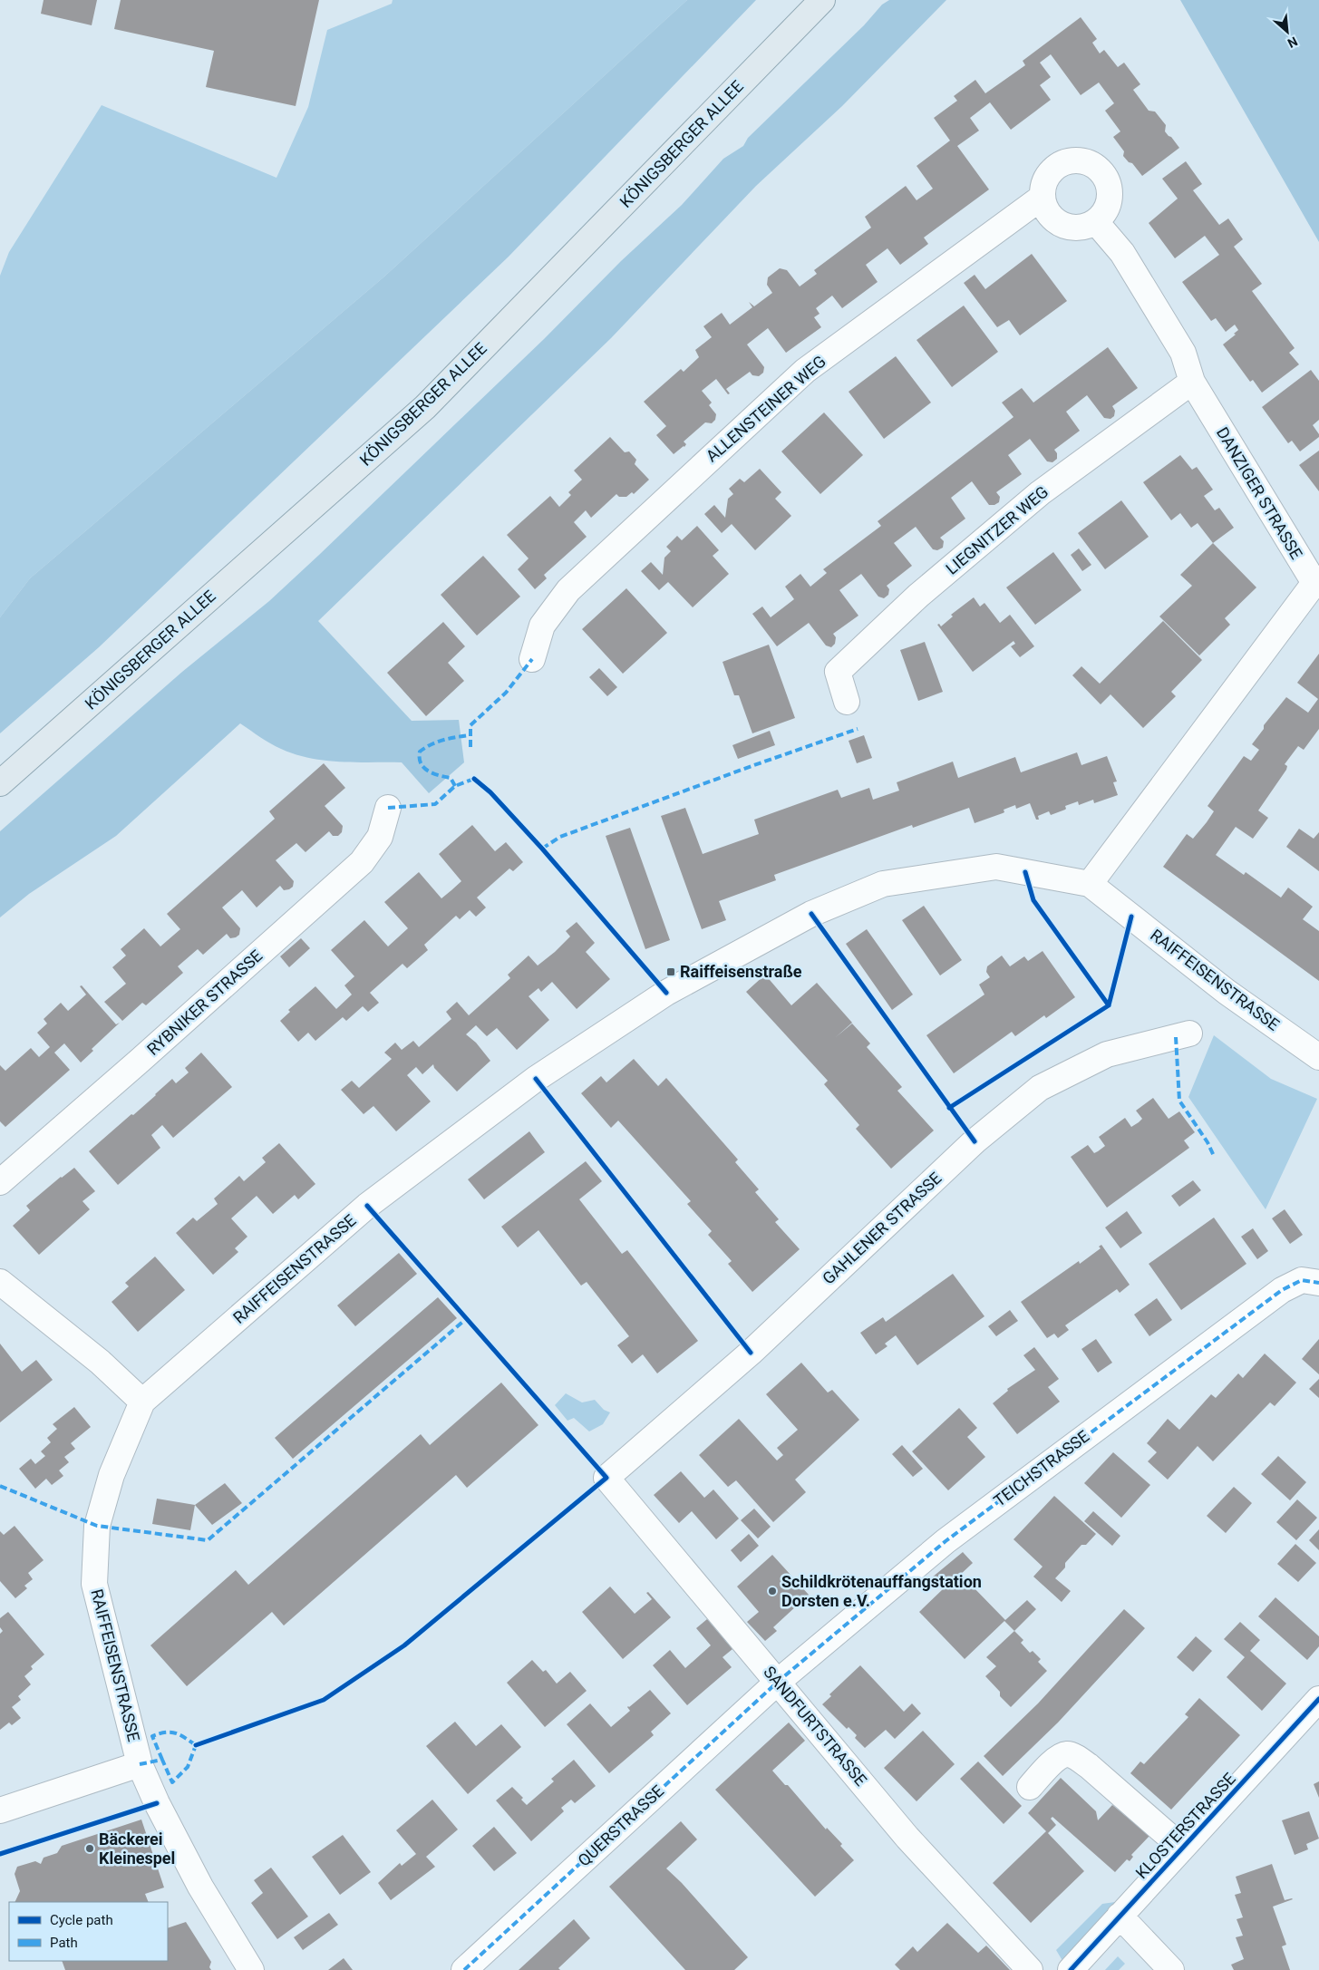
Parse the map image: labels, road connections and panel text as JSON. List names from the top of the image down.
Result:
{
  "streets": {
    "main road": ["KÖNIGSBERGER ALLEE"],
    "street": [
      "ALLENSTEINER WEG",
      "DANZIGER STRASSE",
      "LIEGNITZER WEG",
      "RAIFFEISENSTRASSE",
      "RYBNIKER STRASSE",
      "GAHLENER STRASSE",
      "TEICHSTRASSE",
      "SANDFURTSTRASSE",
      "QUERSTRASSE",
      "KLOSTERSTRASSE"
    ]
  },
  "crossings": [
    ["ALLENSTEINER WEG", "DANZIGER STRASSE"],
    ["DANZIGER STRASSE", "LIEGNITZER WEG"],
    ["DANZIGER STRASSE", "RAIFFEISENSTRASSE"],
    ["GAHLENER STRASSE", "SANDFURTSTRASSE"],
    ["TEICHSTRASSE", "SANDFURTSTRASSE"],
    ["TEICHSTRASSE", "QUERSTRASSE"],
    ["SANDFURTSTRASSE", "QUERSTRASSE"]
  ],
  "places": {
    "transit": ["Raiffeisenstraße"],
    "other": ["Schildkrötenauffangstation Dorsten e.V.", "Bäckerei Kleinespel"]
  },
  "legend": ["Cycle path", "Path"],
  "north": "bottom right"
}
